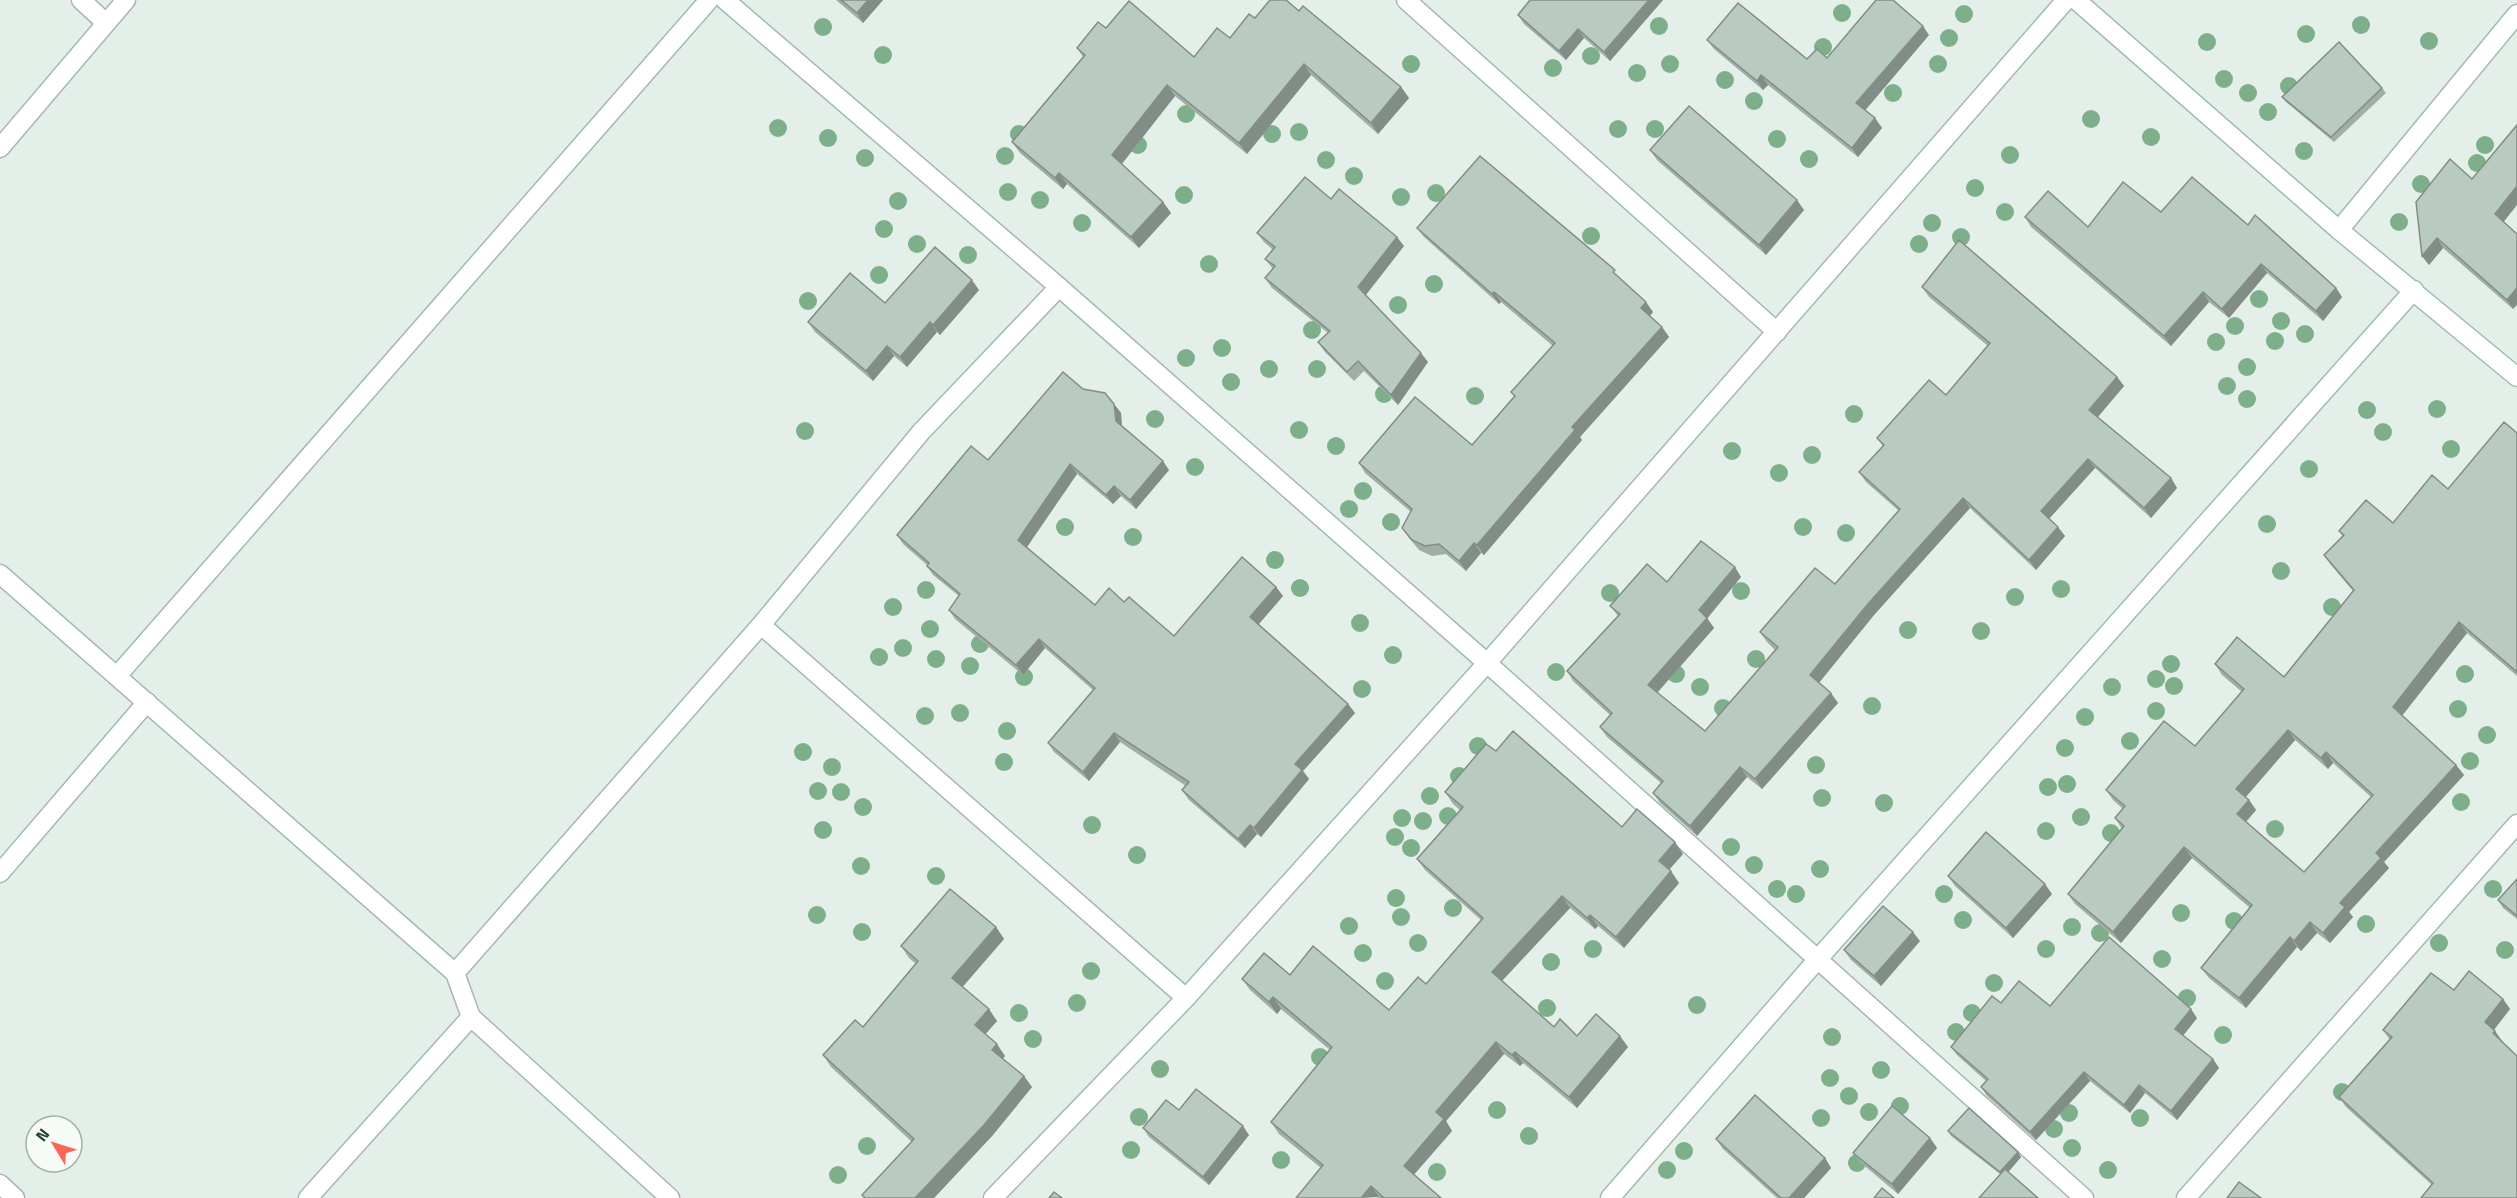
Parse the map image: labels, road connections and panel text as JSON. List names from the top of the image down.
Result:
{
  "north": "top left"
}
